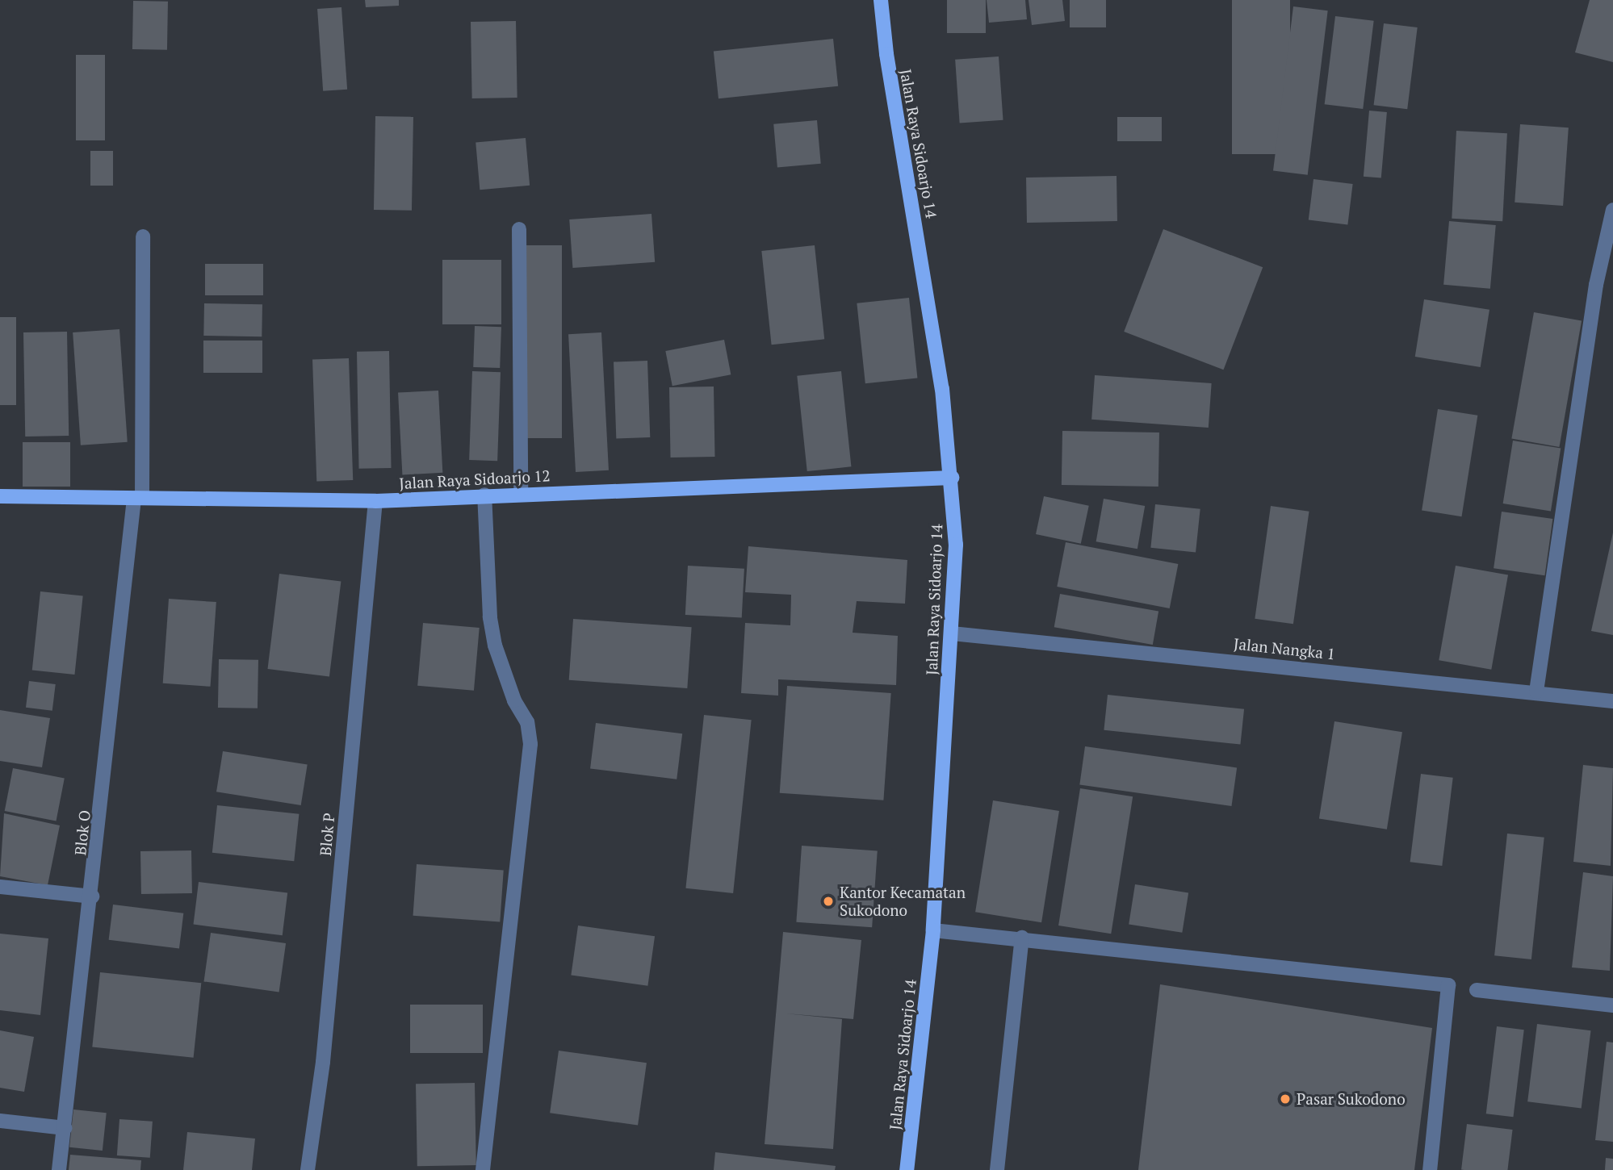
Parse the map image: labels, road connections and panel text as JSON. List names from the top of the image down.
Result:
{
  "streets": {
    "main road": ["Jalan Raya Sidoarjo 14", "Jalan Raya Sidoarjo 12"],
    "street": ["Jalan Nangka 1", "Blok O", "Blok P"]
  },
  "crossings": [
    ["Jalan Raya Sidoarjo 14", "Jalan Raya Sidoarjo 12"],
    ["Jalan Raya Sidoarjo 14", "Jalan Nangka 1"],
    ["Jalan Raya Sidoarjo 12", "Blok O"],
    ["Jalan Raya Sidoarjo 12", "Blok P"]
  ],
  "places": ["Kantor Kecamatan Sukodono", "Pasar Sukodono"]
}
